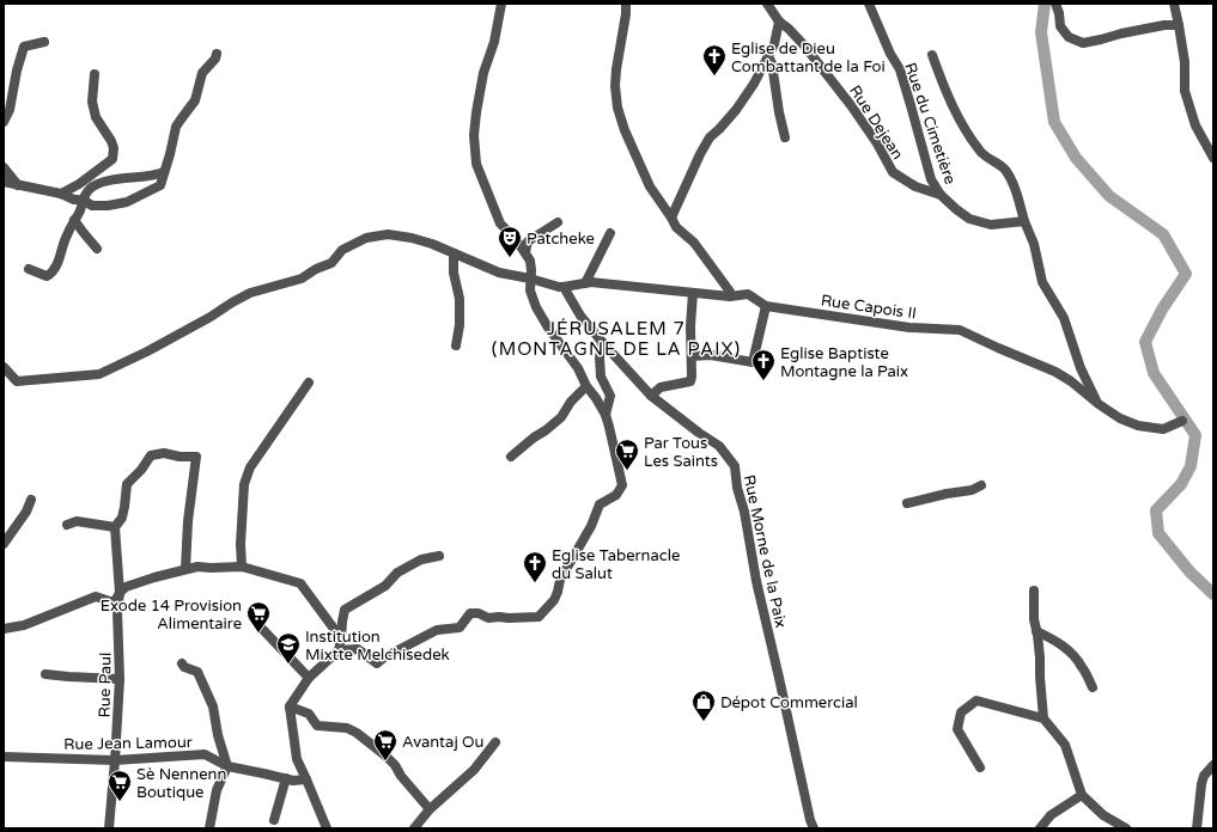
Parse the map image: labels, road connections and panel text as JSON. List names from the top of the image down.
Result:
{
  "streets": {
    "street": [
      "Rue Dejean",
      "Rue du Cimetière",
      "Rue Capois II",
      "Rue Morne de la Paix",
      "Rue Paul",
      "Rue Jean Lamour"
    ]
  },
  "crossings": [
    ["Rue Dejean", "Rue du Cimetière"],
    ["Rue Capois II", "Rue Morne de la Paix"],
    ["Rue Paul", "Rue Jean Lamour"]
  ],
  "districts": ["JÉRUSALEM 7 (MONTAGNE DE LA PAIX)"],
  "places": {
    "church": ["Eglise de Dieu Combattant de la Foi", "Eglise Baptiste Montagne la Paix", "Eglise Tabernacle du Salut"],
    "theatre": ["Patcheke"],
    "supermarket": [
      "Par Tous Les Saints",
      "Exode 14 Provision Alimentaire",
      "Avantaj Ou",
      "Sè Nennenn Boutique"
    ],
    "school or university": ["Institution Mixtte Melchisedek"],
    "shop": ["Dépot Commercial"]
  }
}
